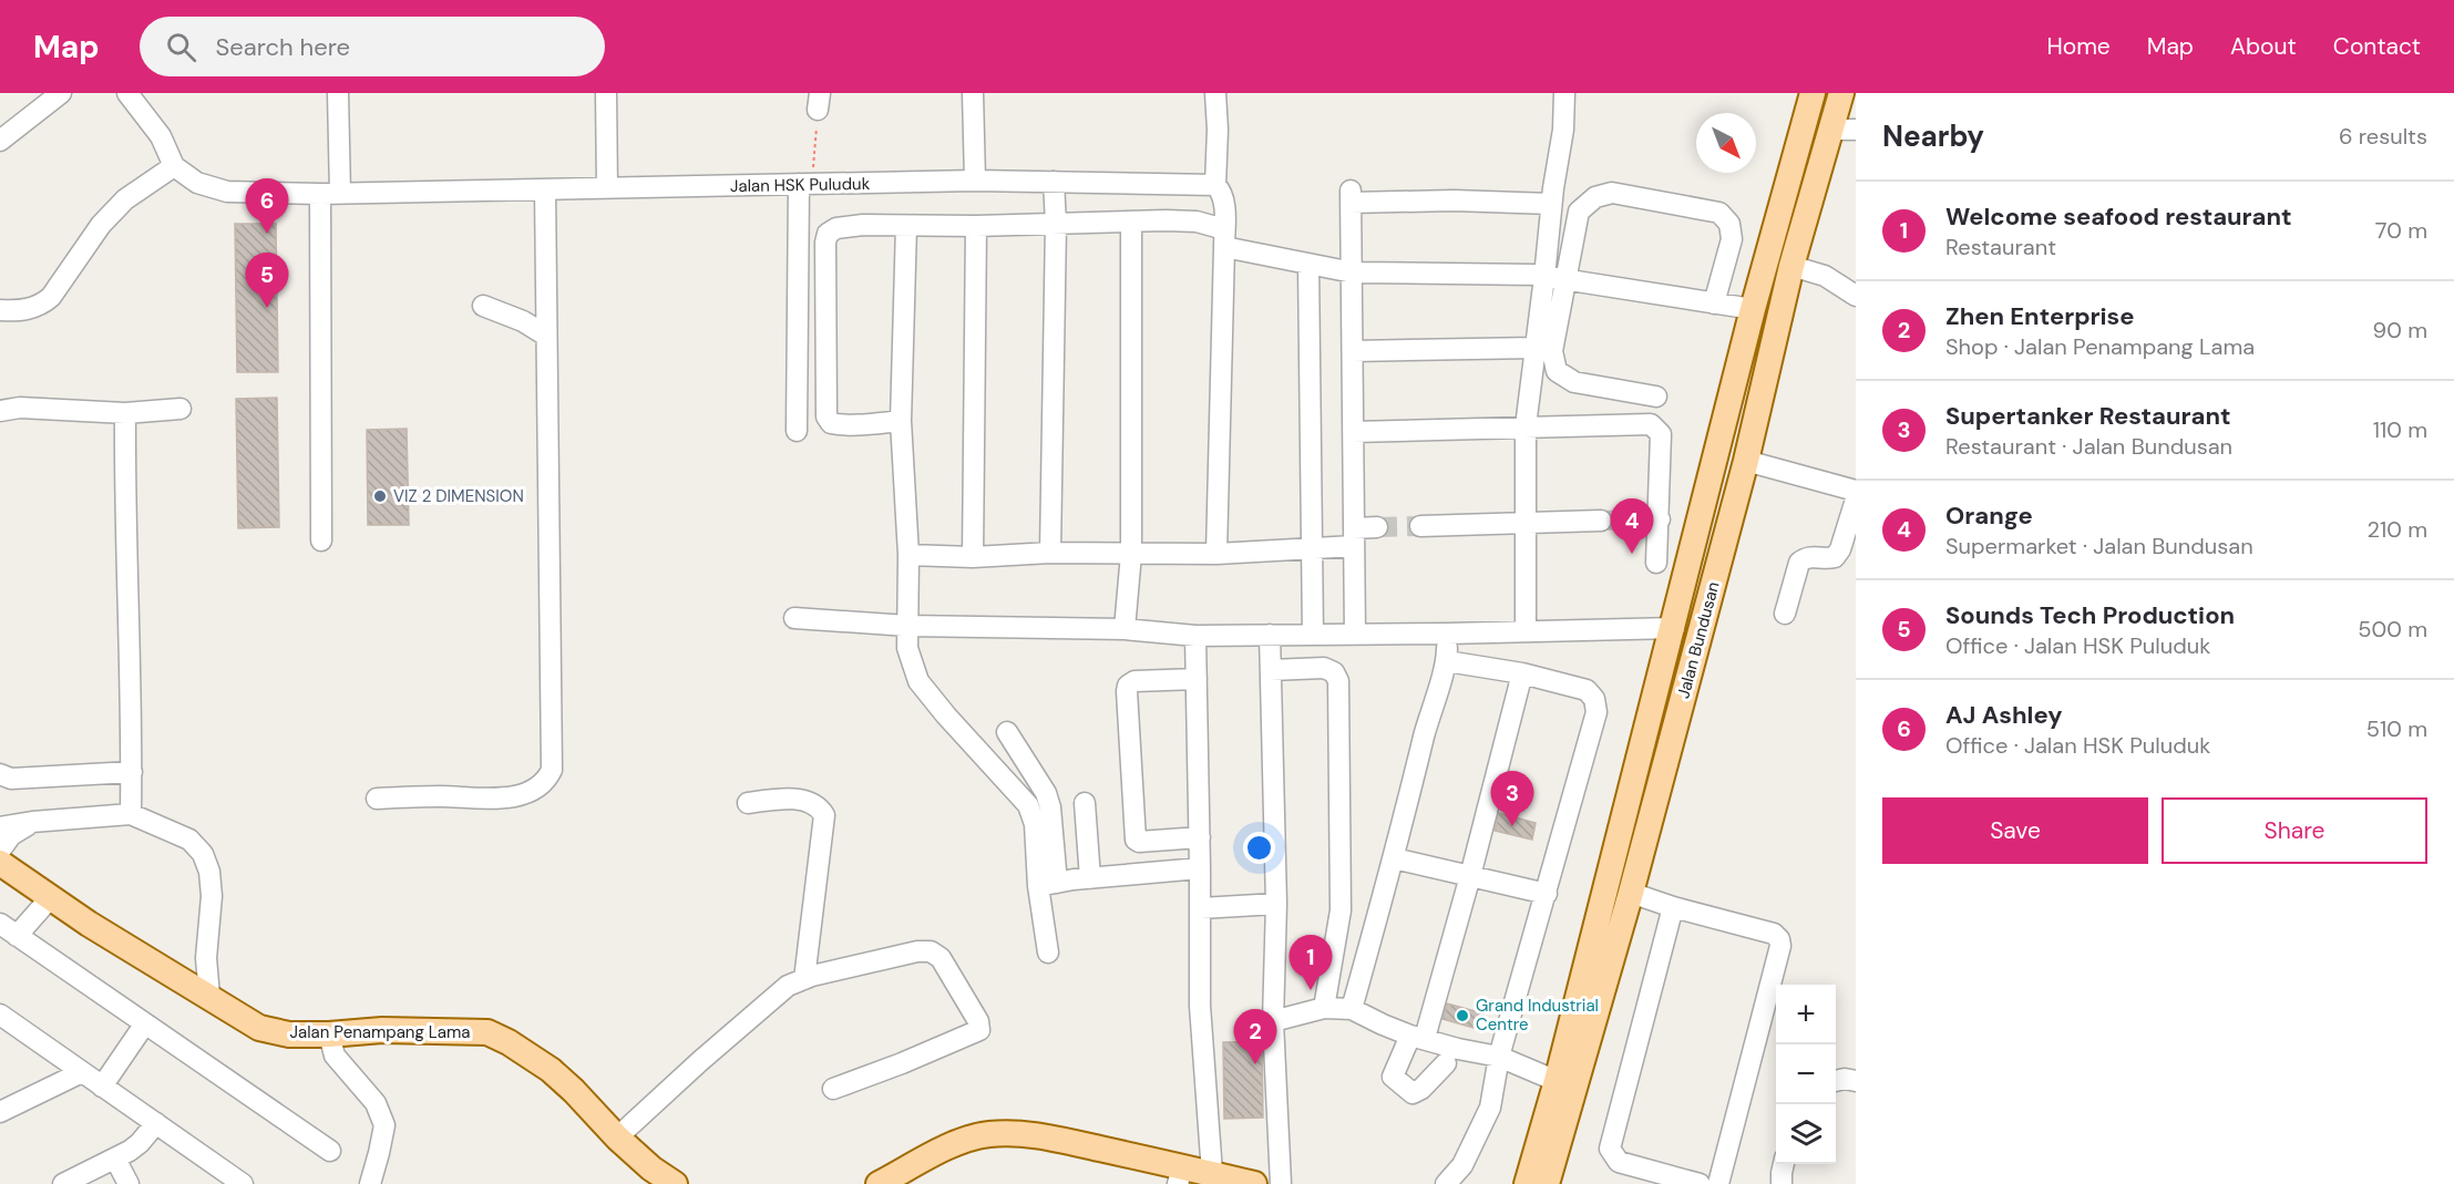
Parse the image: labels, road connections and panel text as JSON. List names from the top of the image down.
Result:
{
  "streets": {
    "main road": ["Jalan Bundusan", "Jalan Penampang Lama"],
    "street": ["Jalan HSK Puluduk"]
  },
  "places": ["VIZ 2 DIMENSION", "Grand Industrial Centre"],
  "north": "bottom right",
  "page": {
    "header": "Map",
    "search": "Search here",
    "nav": [
      "Home",
      "Map",
      "About",
      "Contact"
    ],
    "heading": ["Nearby", "6 results"],
    "pins": [
      "6",
      "5",
      "4",
      "3",
      "1",
      "2"
    ],
    "list": [
      {
        "mark": "1",
        "name": "Welcome seafood restaurant",
        "note": "Restaurant",
        "value": "70 m"
      },
      {
        "mark": "2",
        "name": "Zhen Enterprise",
        "note": "Shop · Jalan Penampang Lama",
        "value": "90 m"
      },
      {
        "mark": "3",
        "name": "Supertanker Restaurant",
        "note": "Restaurant · Jalan Bundusan",
        "value": "110 m"
      },
      {
        "mark": "4",
        "name": "Orange",
        "note": "Supermarket · Jalan Bundusan",
        "value": "210 m"
      },
      {
        "mark": "5",
        "name": "Sounds Tech Production",
        "note": "Office · Jalan HSK Puluduk",
        "value": "500 m"
      },
      {
        "mark": "6",
        "name": "AJ Ashley",
        "note": "Office · Jalan HSK Puluduk",
        "value": "510 m"
      }
    ],
    "buttons": ["Save", "Share"],
    "map_buttons": ["+", "−"]
  }
}
